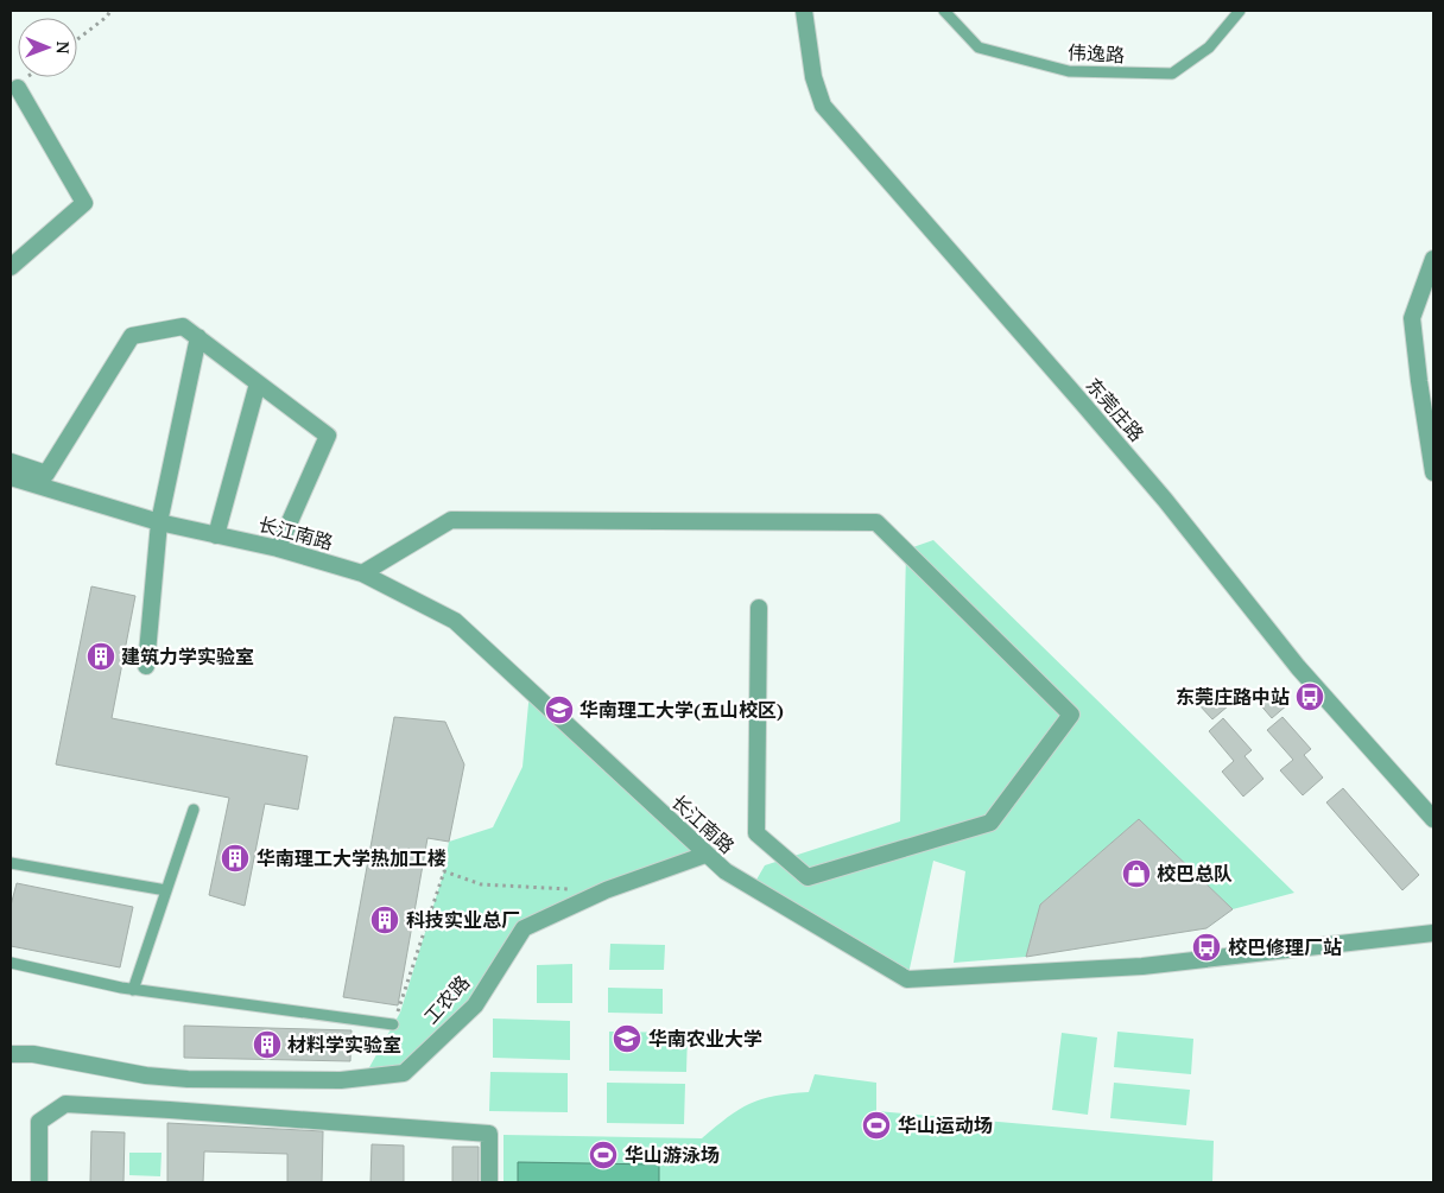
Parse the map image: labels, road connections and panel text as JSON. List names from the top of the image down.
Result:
{
  "streets": {
    "street": ["东莞庄路", "长江南路", "工农路"],
    "lane": ["伟逸路"]
  },
  "crossings": [
    ["长江南路", "工农路"]
  ],
  "places": {
    "building": [
      "建筑力学实验室",
      "华南理工大学热加工楼",
      "科技实业总厂",
      "材料学实验室"
    ],
    "bus stop": ["东莞庄路中站", "校巴修理厂站"],
    "school or university": ["华南理工大学(五山校区)", "华南农业大学"],
    "shop": ["校巴总队"],
    "sports": ["华山运动场", "华山游泳场"]
  },
  "north": "right"
}
